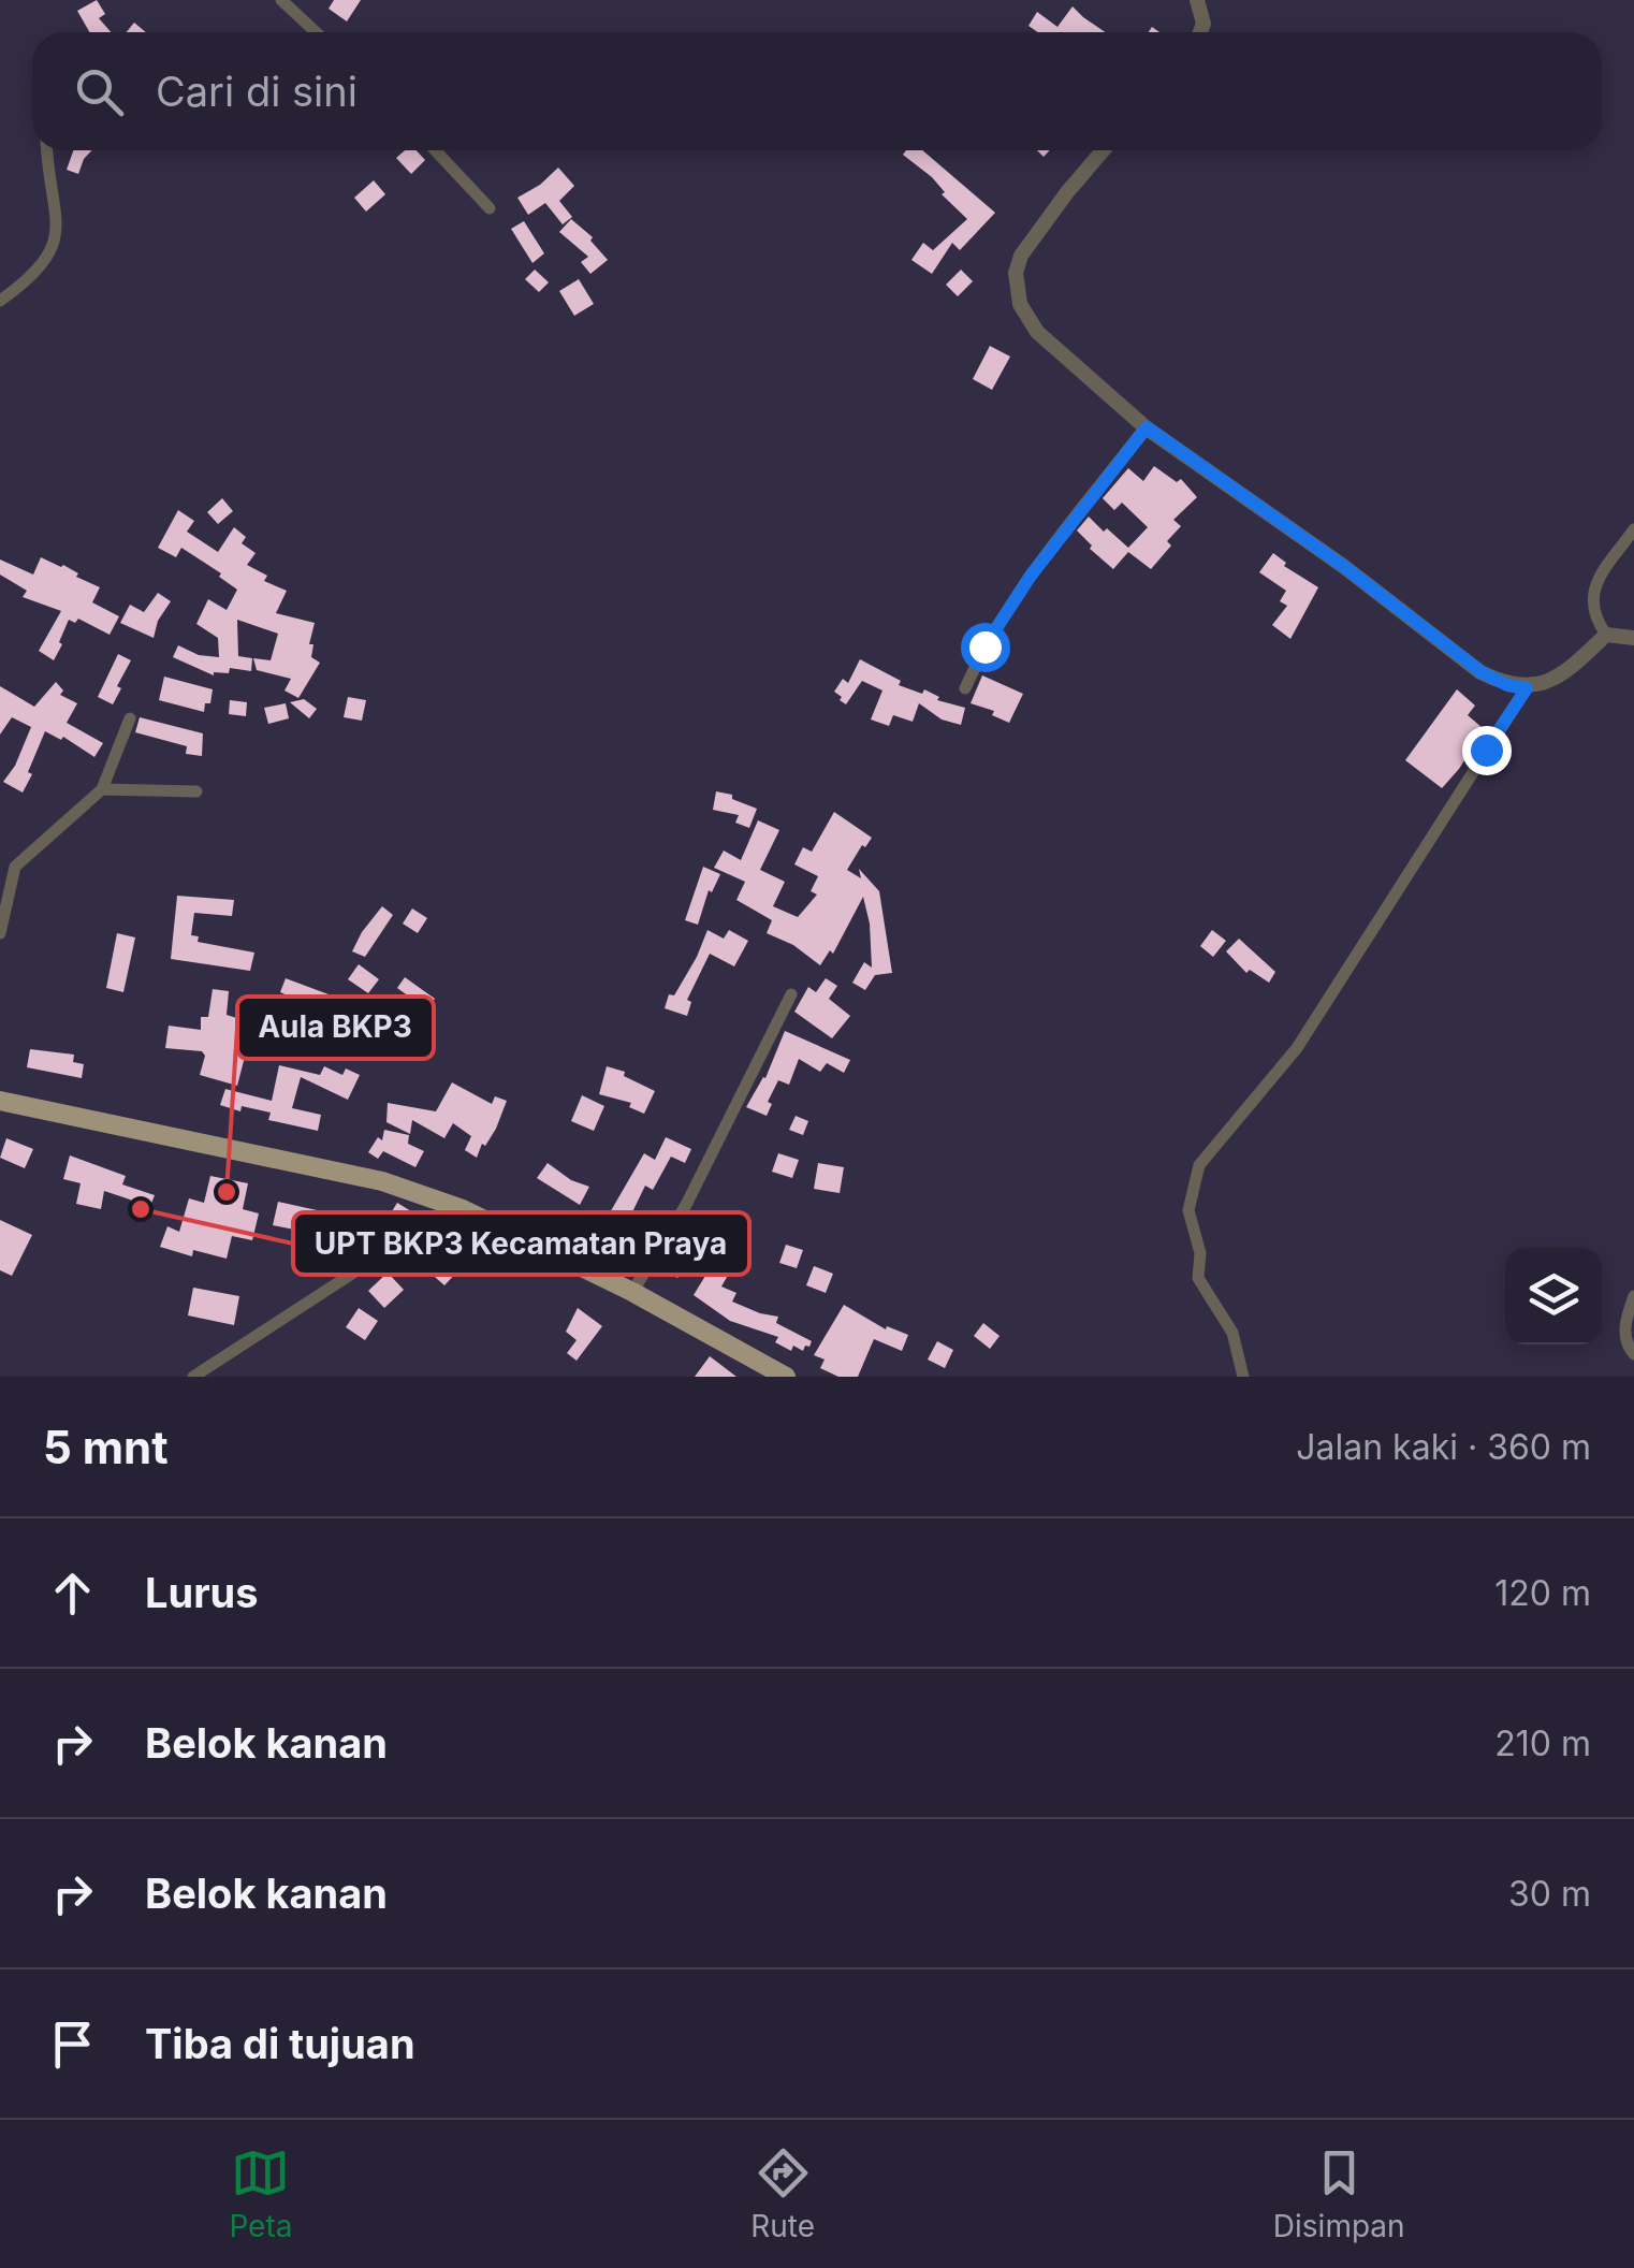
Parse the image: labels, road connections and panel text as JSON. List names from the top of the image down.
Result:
{
  "places": ["Aula BKP3", "UPT BKP3 Kecamatan Praya"],
  "page": {
    "search": "Cari di sini",
    "heading": ["5 mnt", "Jalan kaki · 360 m"],
    "list": [
      ["Lurus", "120 m"],
      ["Belok kanan", "210 m"],
      ["Belok kanan", "30 m"],
      "Tiba di tujuan"
    ],
    "nav": ["Peta", "Rute", "Disimpan"]
  }
}
